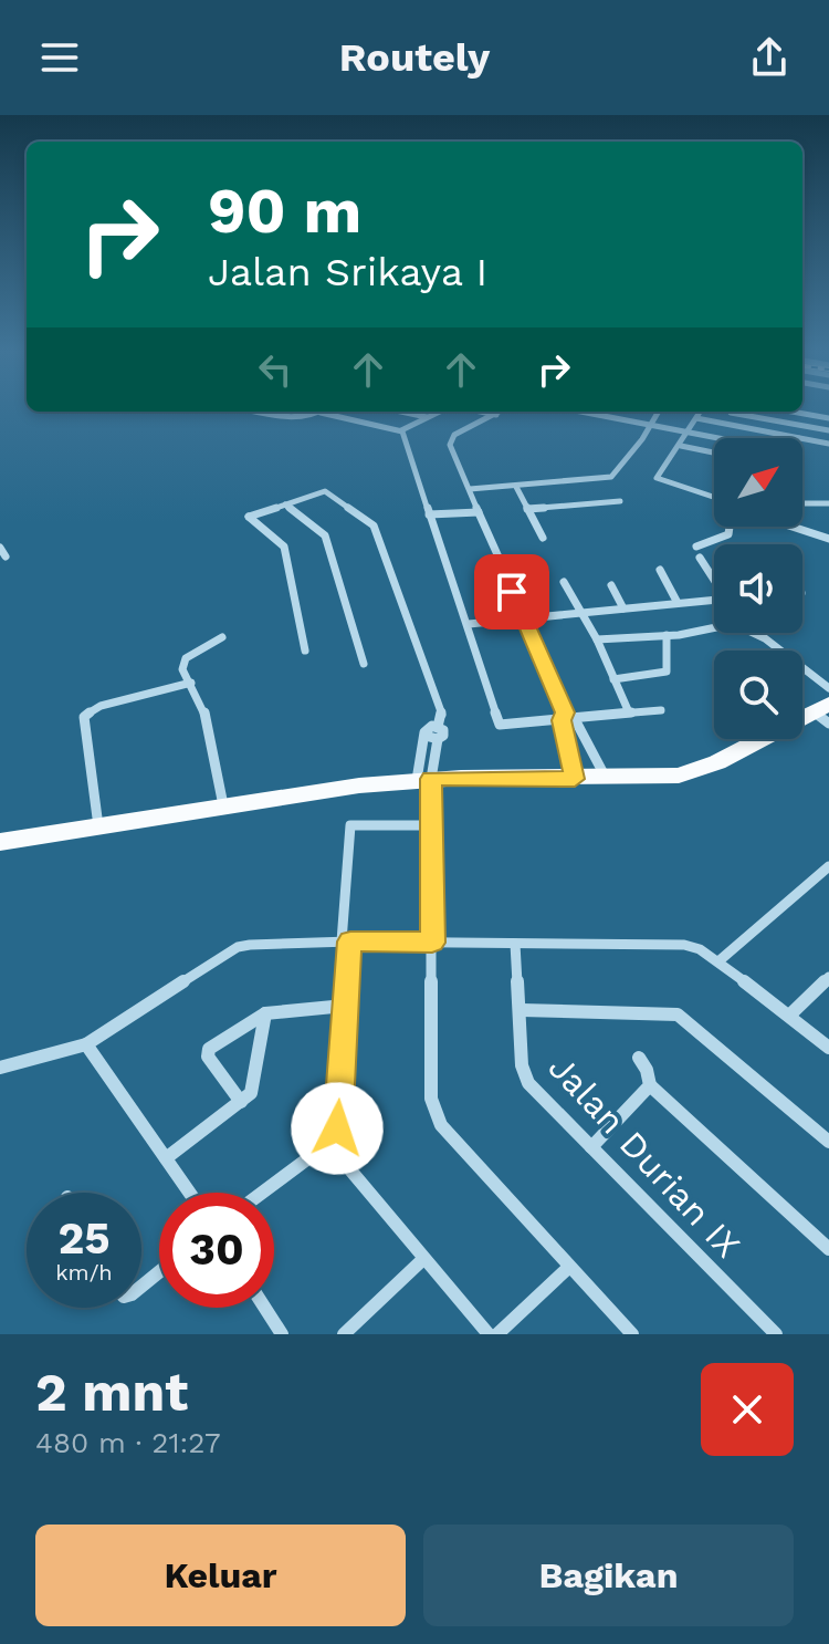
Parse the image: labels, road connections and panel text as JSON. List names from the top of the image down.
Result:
{
  "streets": {
    "street": ["Jalan Durian IX"]
  },
  "north": "top right",
  "page": {
    "header": "Routely",
    "turn": ["90 m", "Jalan Srikaya I"],
    "speed": "25 km/h",
    "limit": "30",
    "heading": ["2 mnt", "480 m · 21:27"],
    "buttons": ["Keluar", "Bagikan"]
  }
}
